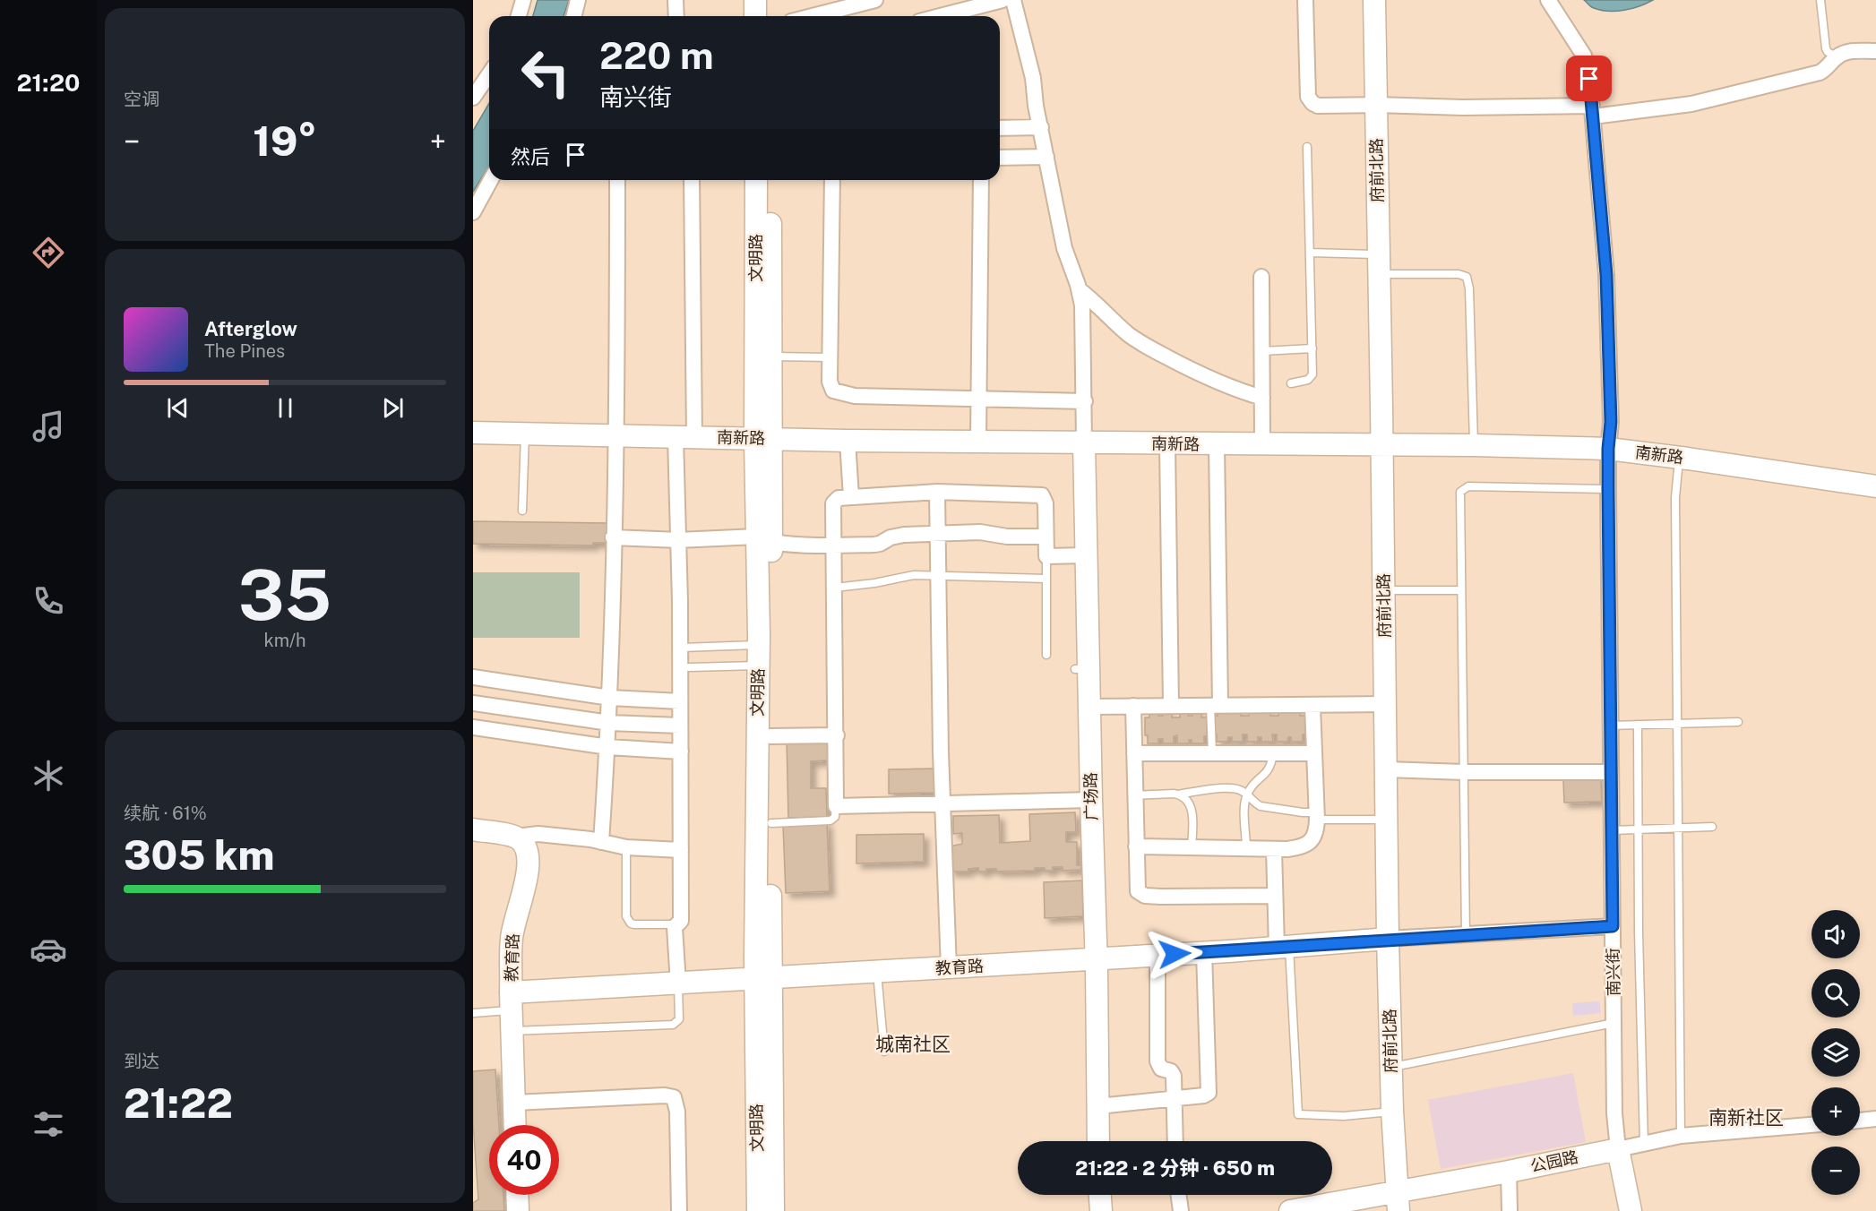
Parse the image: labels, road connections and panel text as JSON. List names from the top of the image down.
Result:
{
  "streets": {
    "street": [
      "府前北路",
      "文明路",
      "南新路",
      "广场路",
      "教育路",
      "南兴街",
      "公园路"
    ]
  },
  "crossings": [
    ["府前北路", "南新路"],
    ["府前北路", "教育路"],
    ["府前北路", "公园路"],
    ["文明路", "南新路"],
    ["文明路", "教育路"],
    ["南新路", "广场路"],
    ["南新路", "南兴街"],
    ["广场路", "教育路"],
    ["教育路", "南兴街"],
    ["南兴街", "公园路"]
  ],
  "districts": ["城南社区", "南新社区"],
  "page": {
    "tabs": "21:20",
    "tile": [
      "空调",
      ["35", "km/h"],
      ["续航 · 61%", "305 km"],
      ["到达", "21:22"]
    ],
    "turn": ["220 m", "南兴街"],
    "heat": ["−", "19°", "+"],
    "then": "然后",
    "song": ["Afterglow", "The Pines"],
    "map_buttons": ["+", "−"],
    "limit": "40",
    "trip": "21:22 · 2 分钟 · 650 m"
  }
}
